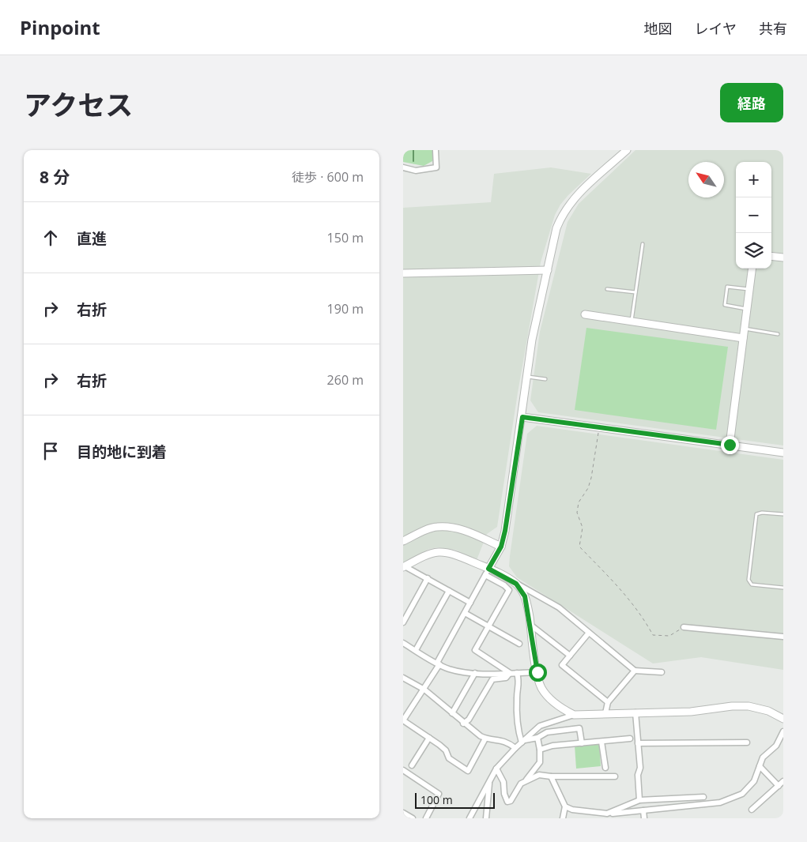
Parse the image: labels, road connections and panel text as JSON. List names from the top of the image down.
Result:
{
  "scale_bar": "100 m",
  "north": "top left",
  "page": {
    "header": "Pinpoint",
    "nav": ["地図", "レイヤ", "共有"],
    "title": "アクセス",
    "buttons": "経路",
    "heading": ["8 分", "徒歩 · 600 m"],
    "map_buttons": ["+", "−"],
    "list": [
      ["直進", "150 m"],
      ["右折", "190 m"],
      ["右折", "260 m"],
      "目的地に到着"
    ],
    "scale": "100 m"
  }
}
